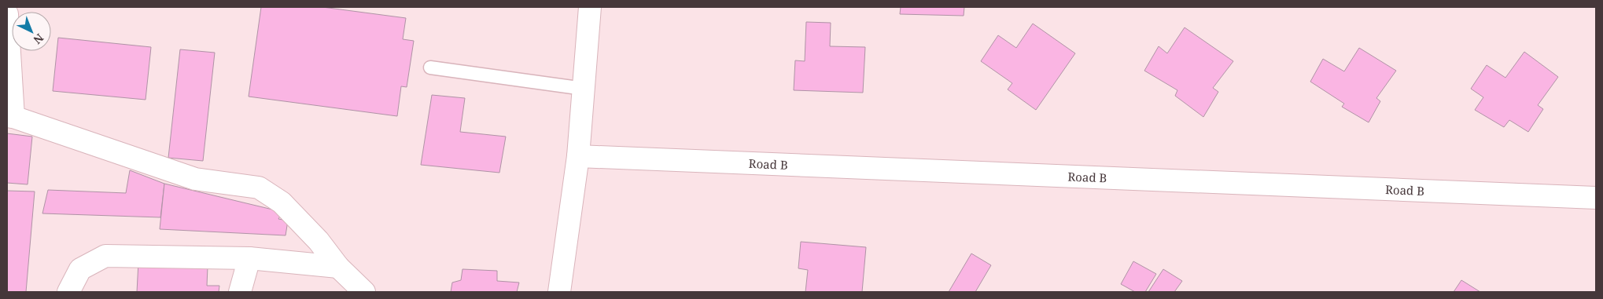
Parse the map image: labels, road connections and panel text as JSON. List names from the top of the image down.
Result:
{
  "streets": {
    "street": ["Road B"]
  },
  "north": "bottom right"
}
